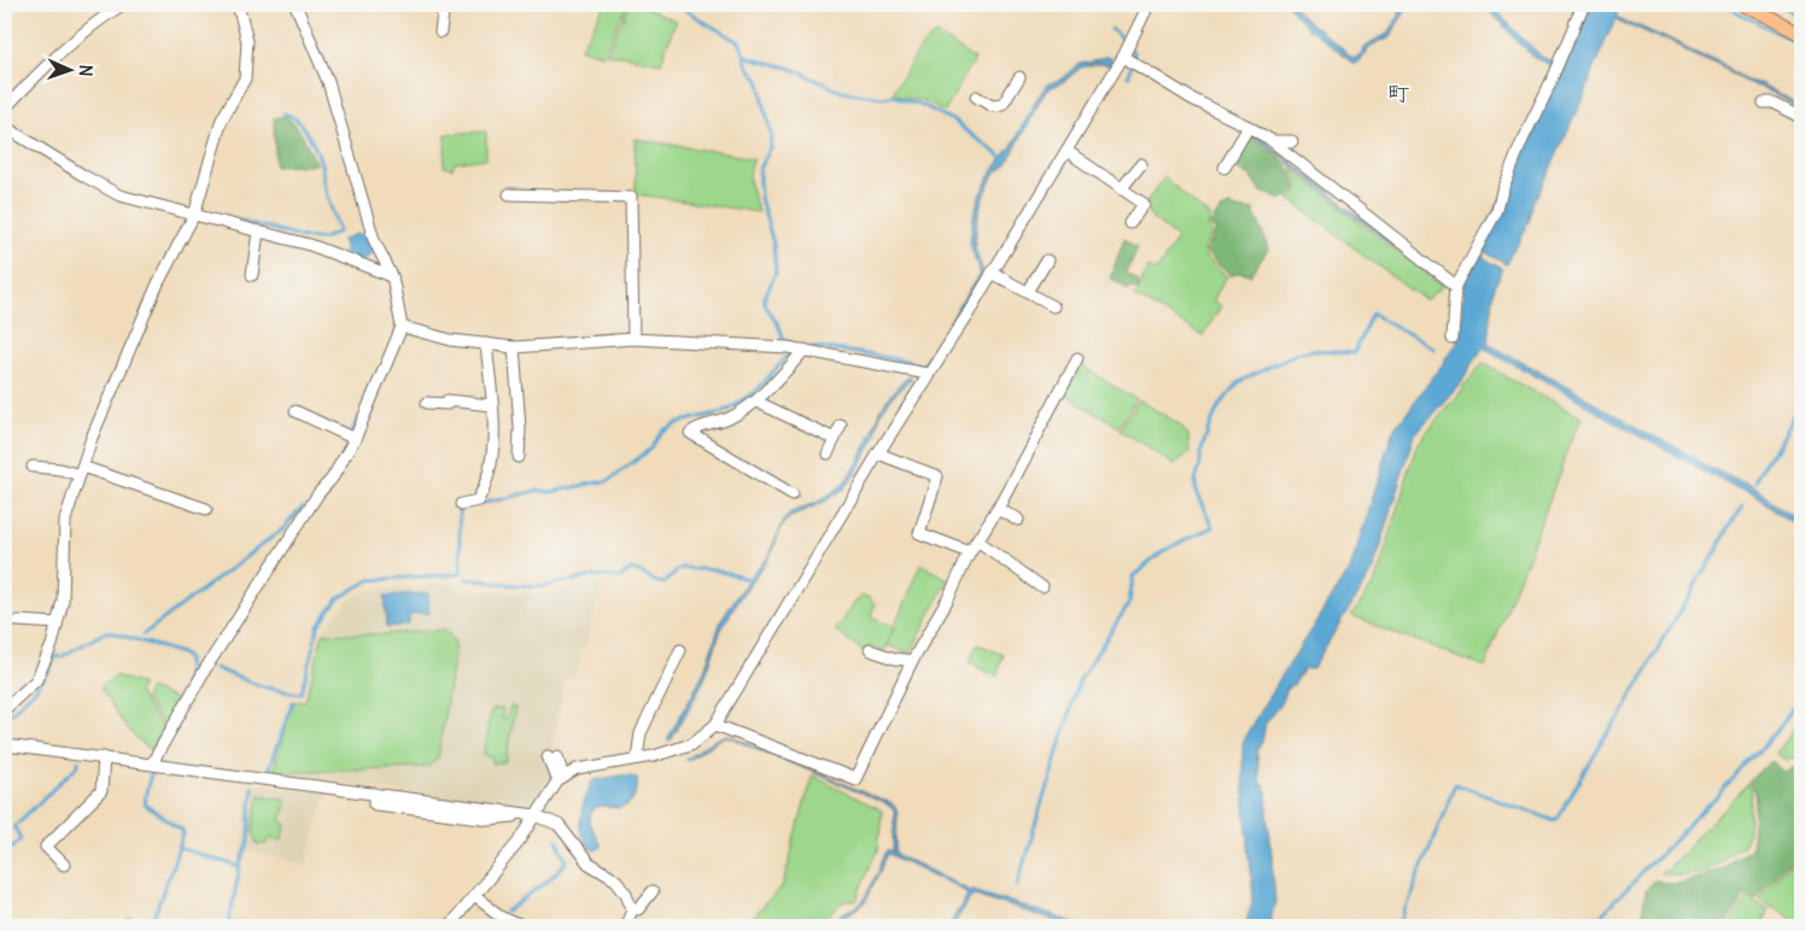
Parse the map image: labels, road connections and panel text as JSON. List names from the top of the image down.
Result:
{
  "districts": ["町"],
  "north": "right"
}
